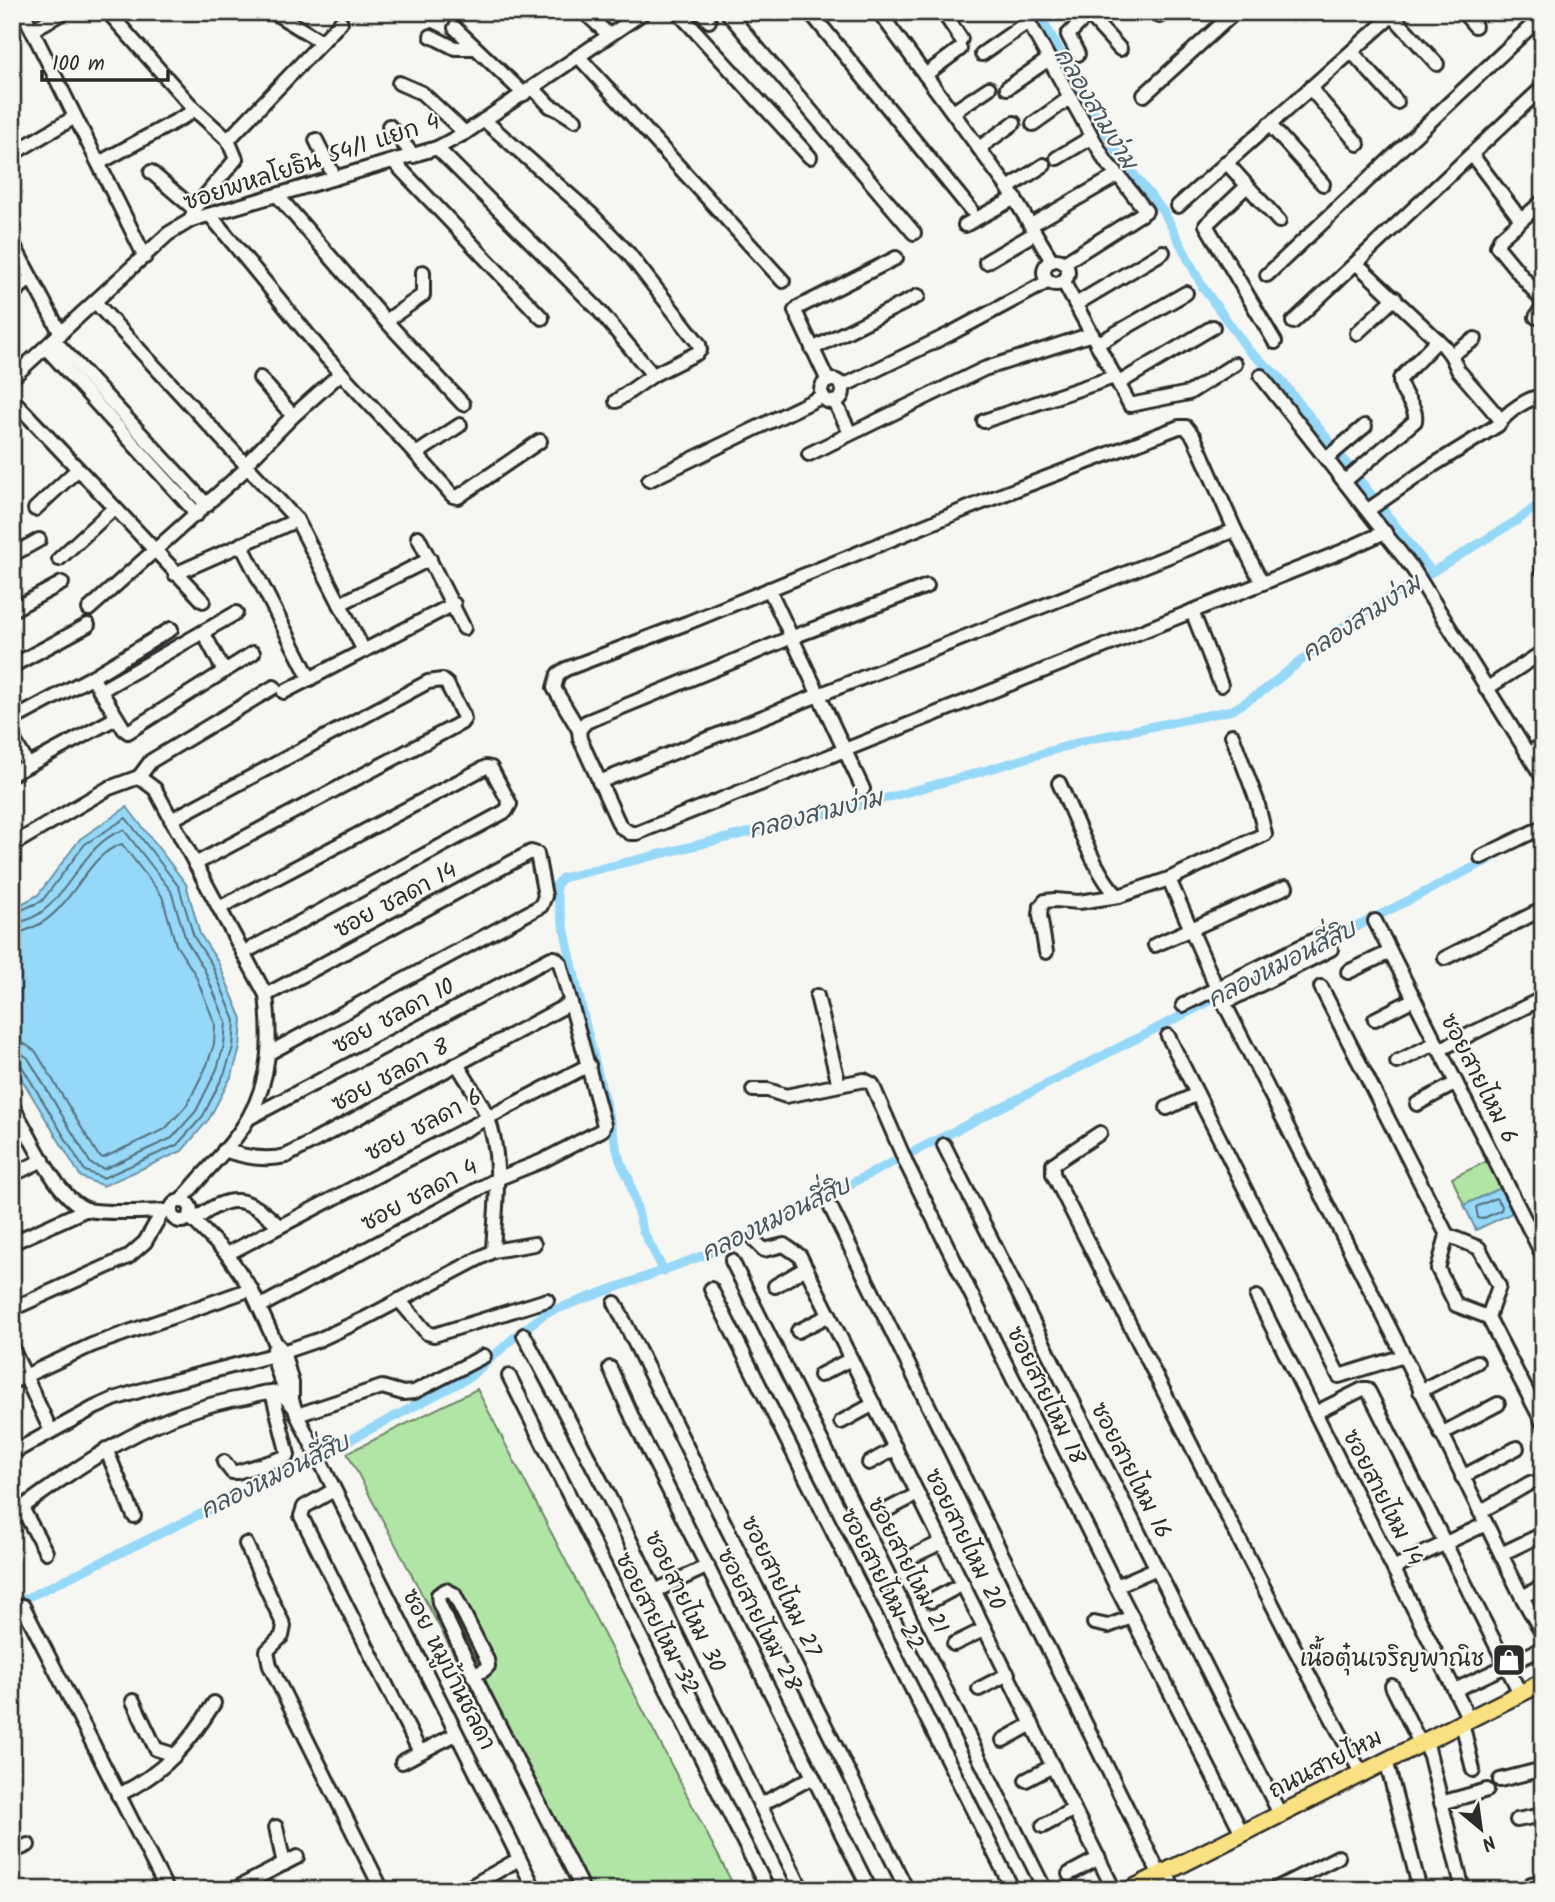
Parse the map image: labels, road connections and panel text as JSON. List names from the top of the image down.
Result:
{
  "streets": {
    "main road": ["ถนนสายไหม"],
    "street": [
      "ซอยพหลโยธิน 54/1 แยก 4",
      "ซอย ชลดา 14",
      "ซอย ชลดา 10",
      "ซอย ชลดา 8",
      "ซอยสายไหม 6",
      "ซอย ชลดา 6",
      "ซอย ชลดา 4",
      "ซอยสายไหม 18",
      "ซอยสายไหม 16",
      "ซอยสายไหม 14",
      "ซอยสายไหม 20",
      "ซอยสายไหม 21",
      "ซอยสายไหม 22",
      "ซอยสายไหม 27",
      "ซอยสายไหม 30",
      "ซอยสายไหม 28",
      "ซอยสายไหม 32",
      "ซอย หมูบ้านชลดา"
    ]
  },
  "crossings": [
    ["ซอย ชลดา 10", "ซอย ชลดา 8"],
    ["ซอย ชลดา 6", "ซอย ชลดา 4"],
    ["ซอย ชลดา 6", "ซอย หมูบ้านชลดา"],
    ["ซอย ชลดา 4", "ซอย หมูบ้านชลดา"],
    ["ซอยสายไหม 18", "ถนนสายไหม"],
    ["ซอยสายไหม 16", "ถนนสายไหม"],
    ["ซอยสายไหม 14", "ถนนสายไหม"]
  ],
  "water": ["คลองสามง่าม", "คลองหมอนสี่สิบ"],
  "places": {
    "shop": ["เนื้อตุ๋นเจริญพาณิช"]
  },
  "scale_bar": "100 m",
  "north": "bottom right"
}
